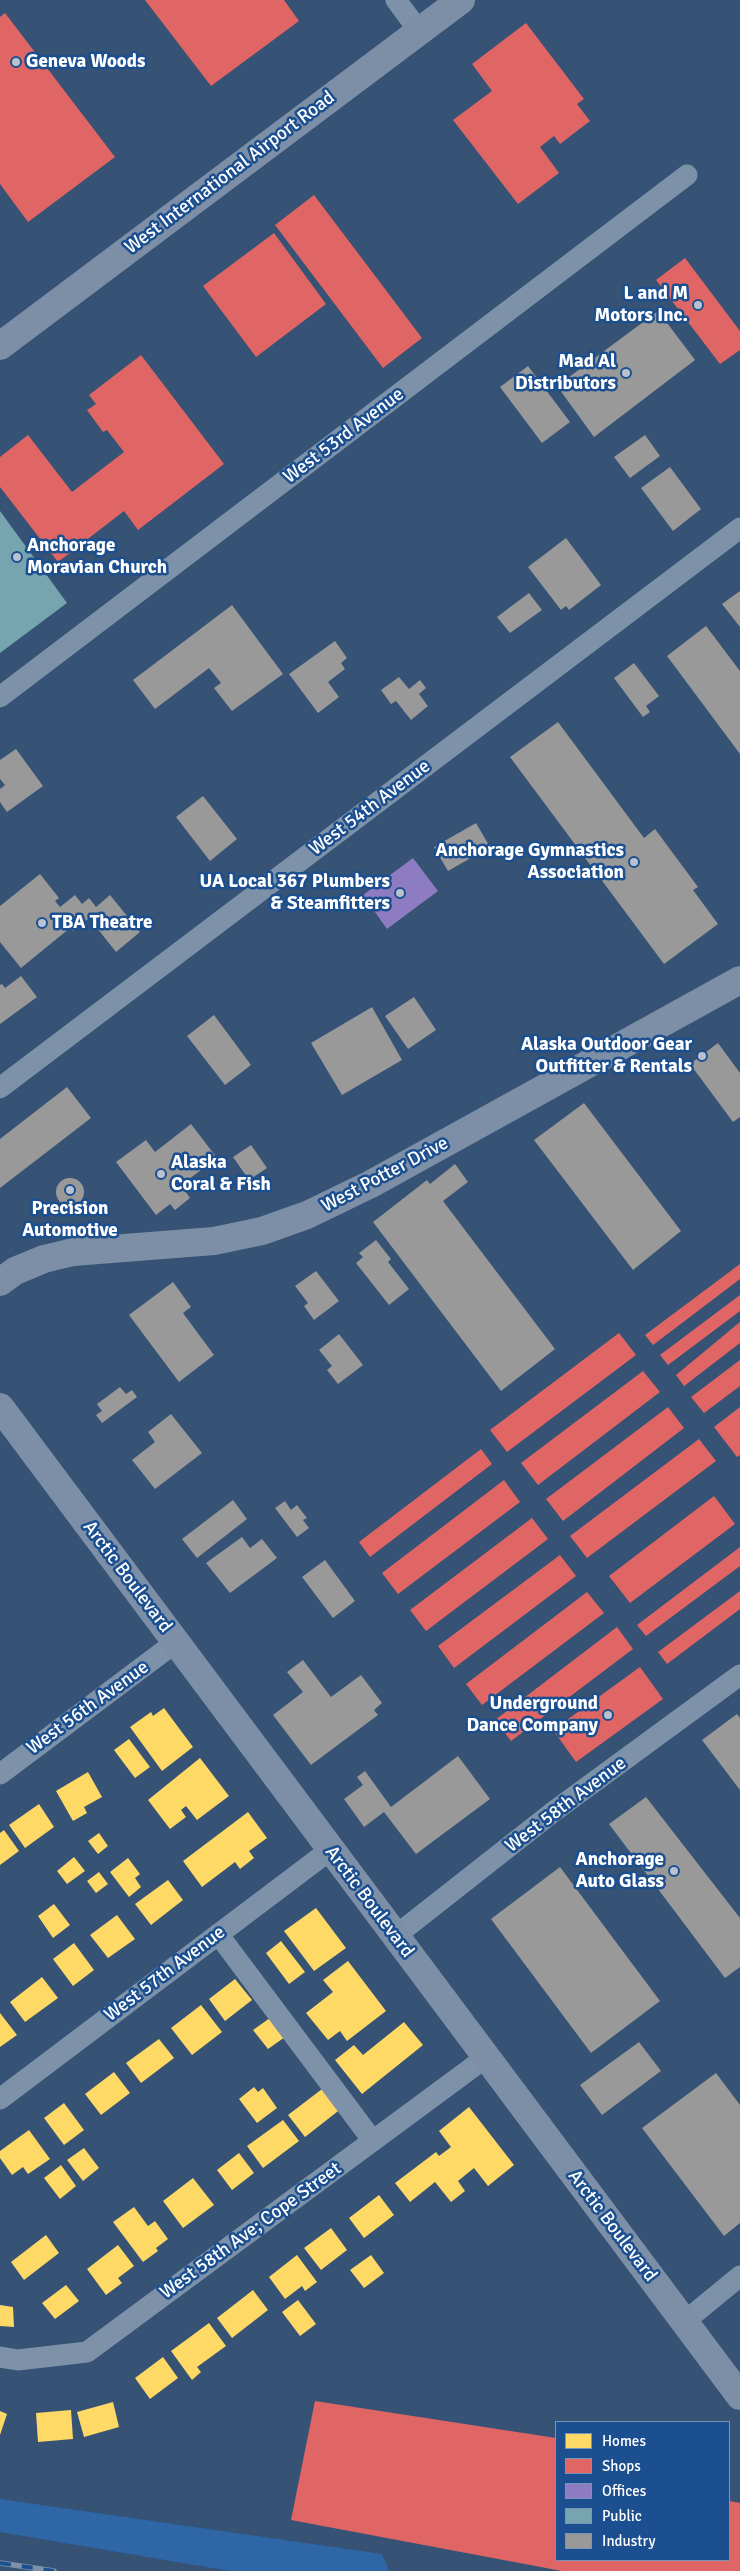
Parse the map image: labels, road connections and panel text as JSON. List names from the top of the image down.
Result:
{
  "streets": {
    "main road": ["West International Airport Road", "West Potter Drive", "Arctic Boulevard"],
    "street": [
      "West 53rd Avenue",
      "West 54th Avenue",
      "West 56th Avenue",
      "West 58th Avenue",
      "West 57th Avenue",
      "West 58th Ave; Cope Street"
    ]
  },
  "crossings": [
    ["Arctic Boulevard", "West 56th Avenue"],
    ["Arctic Boulevard", "West 58th Avenue"],
    ["Arctic Boulevard", "West 57th Avenue"],
    ["Arctic Boulevard", "West 58th Ave; Cope Street"]
  ],
  "places": [
    "Geneva Woods",
    "L and M Motors Inc.",
    "Mad Al Distributors",
    "Anchorage Moravian Church",
    "Anchorage Gymnastics Association",
    "UA Local 367 Plumbers & Steamfitters",
    "TBA Theatre",
    "Alaska Outdoor Gear Outfitter & Rentals",
    "Alaska Coral & Fish",
    "Precision Automotive",
    "Underground Dance Company",
    "Anchorage Auto Glass"
  ],
  "legend": [
    "Homes",
    "Shops",
    "Offices",
    "Public",
    "Industry"
  ]
}
